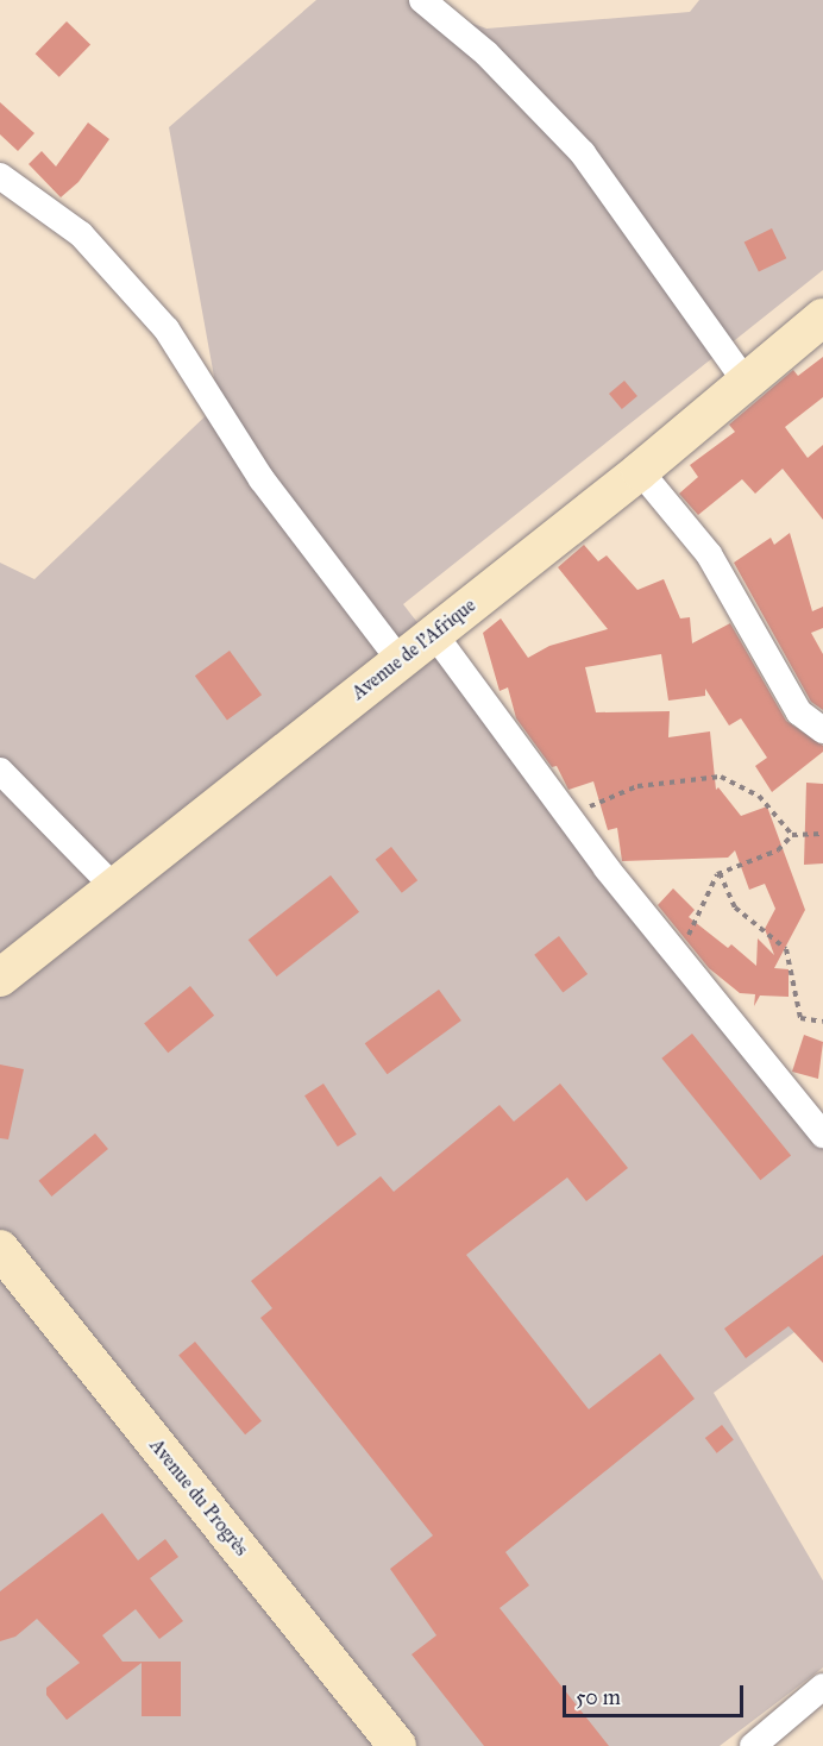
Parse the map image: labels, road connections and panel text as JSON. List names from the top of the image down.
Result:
{
  "streets": {
    "main road": ["Avenue de l'Afrique", "Avenue du Progrès"]
  },
  "scale_bar": "50 m"
}
